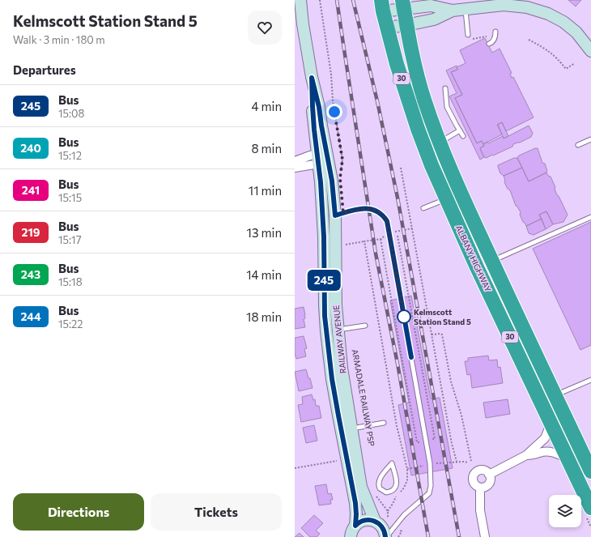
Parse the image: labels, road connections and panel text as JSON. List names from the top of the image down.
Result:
{
  "streets": {
    "highway": ["30", "ALBANY HIGHWAY"],
    "main road": ["RAILWAY AVENUE"]
  },
  "places": ["Kelmscott Station Stand 5"],
  "lines": ["bus line 245"],
  "page": {
    "heading": [
      ["Kelmscott Station Stand 5", "Walk · 3 min · 180 m"],
      "Departures"
    ],
    "on_map": "245",
    "list": [
      {
        "mark": "245",
        "name": "Bus",
        "note": "15:08",
        "value": "4 min"
      },
      {
        "mark": "240",
        "name": "Bus",
        "note": "15:12",
        "value": "8 min"
      },
      {
        "mark": "241",
        "name": "Bus",
        "note": "15:15",
        "value": "11 min"
      },
      {
        "mark": "219",
        "name": "Bus",
        "note": "15:17",
        "value": "13 min"
      },
      {
        "mark": "243",
        "name": "Bus",
        "note": "15:18",
        "value": "14 min"
      },
      {
        "mark": "244",
        "name": "Bus",
        "note": "15:22",
        "value": "18 min"
      }
    ],
    "buttons": ["Directions", "Tickets"]
  }
}
